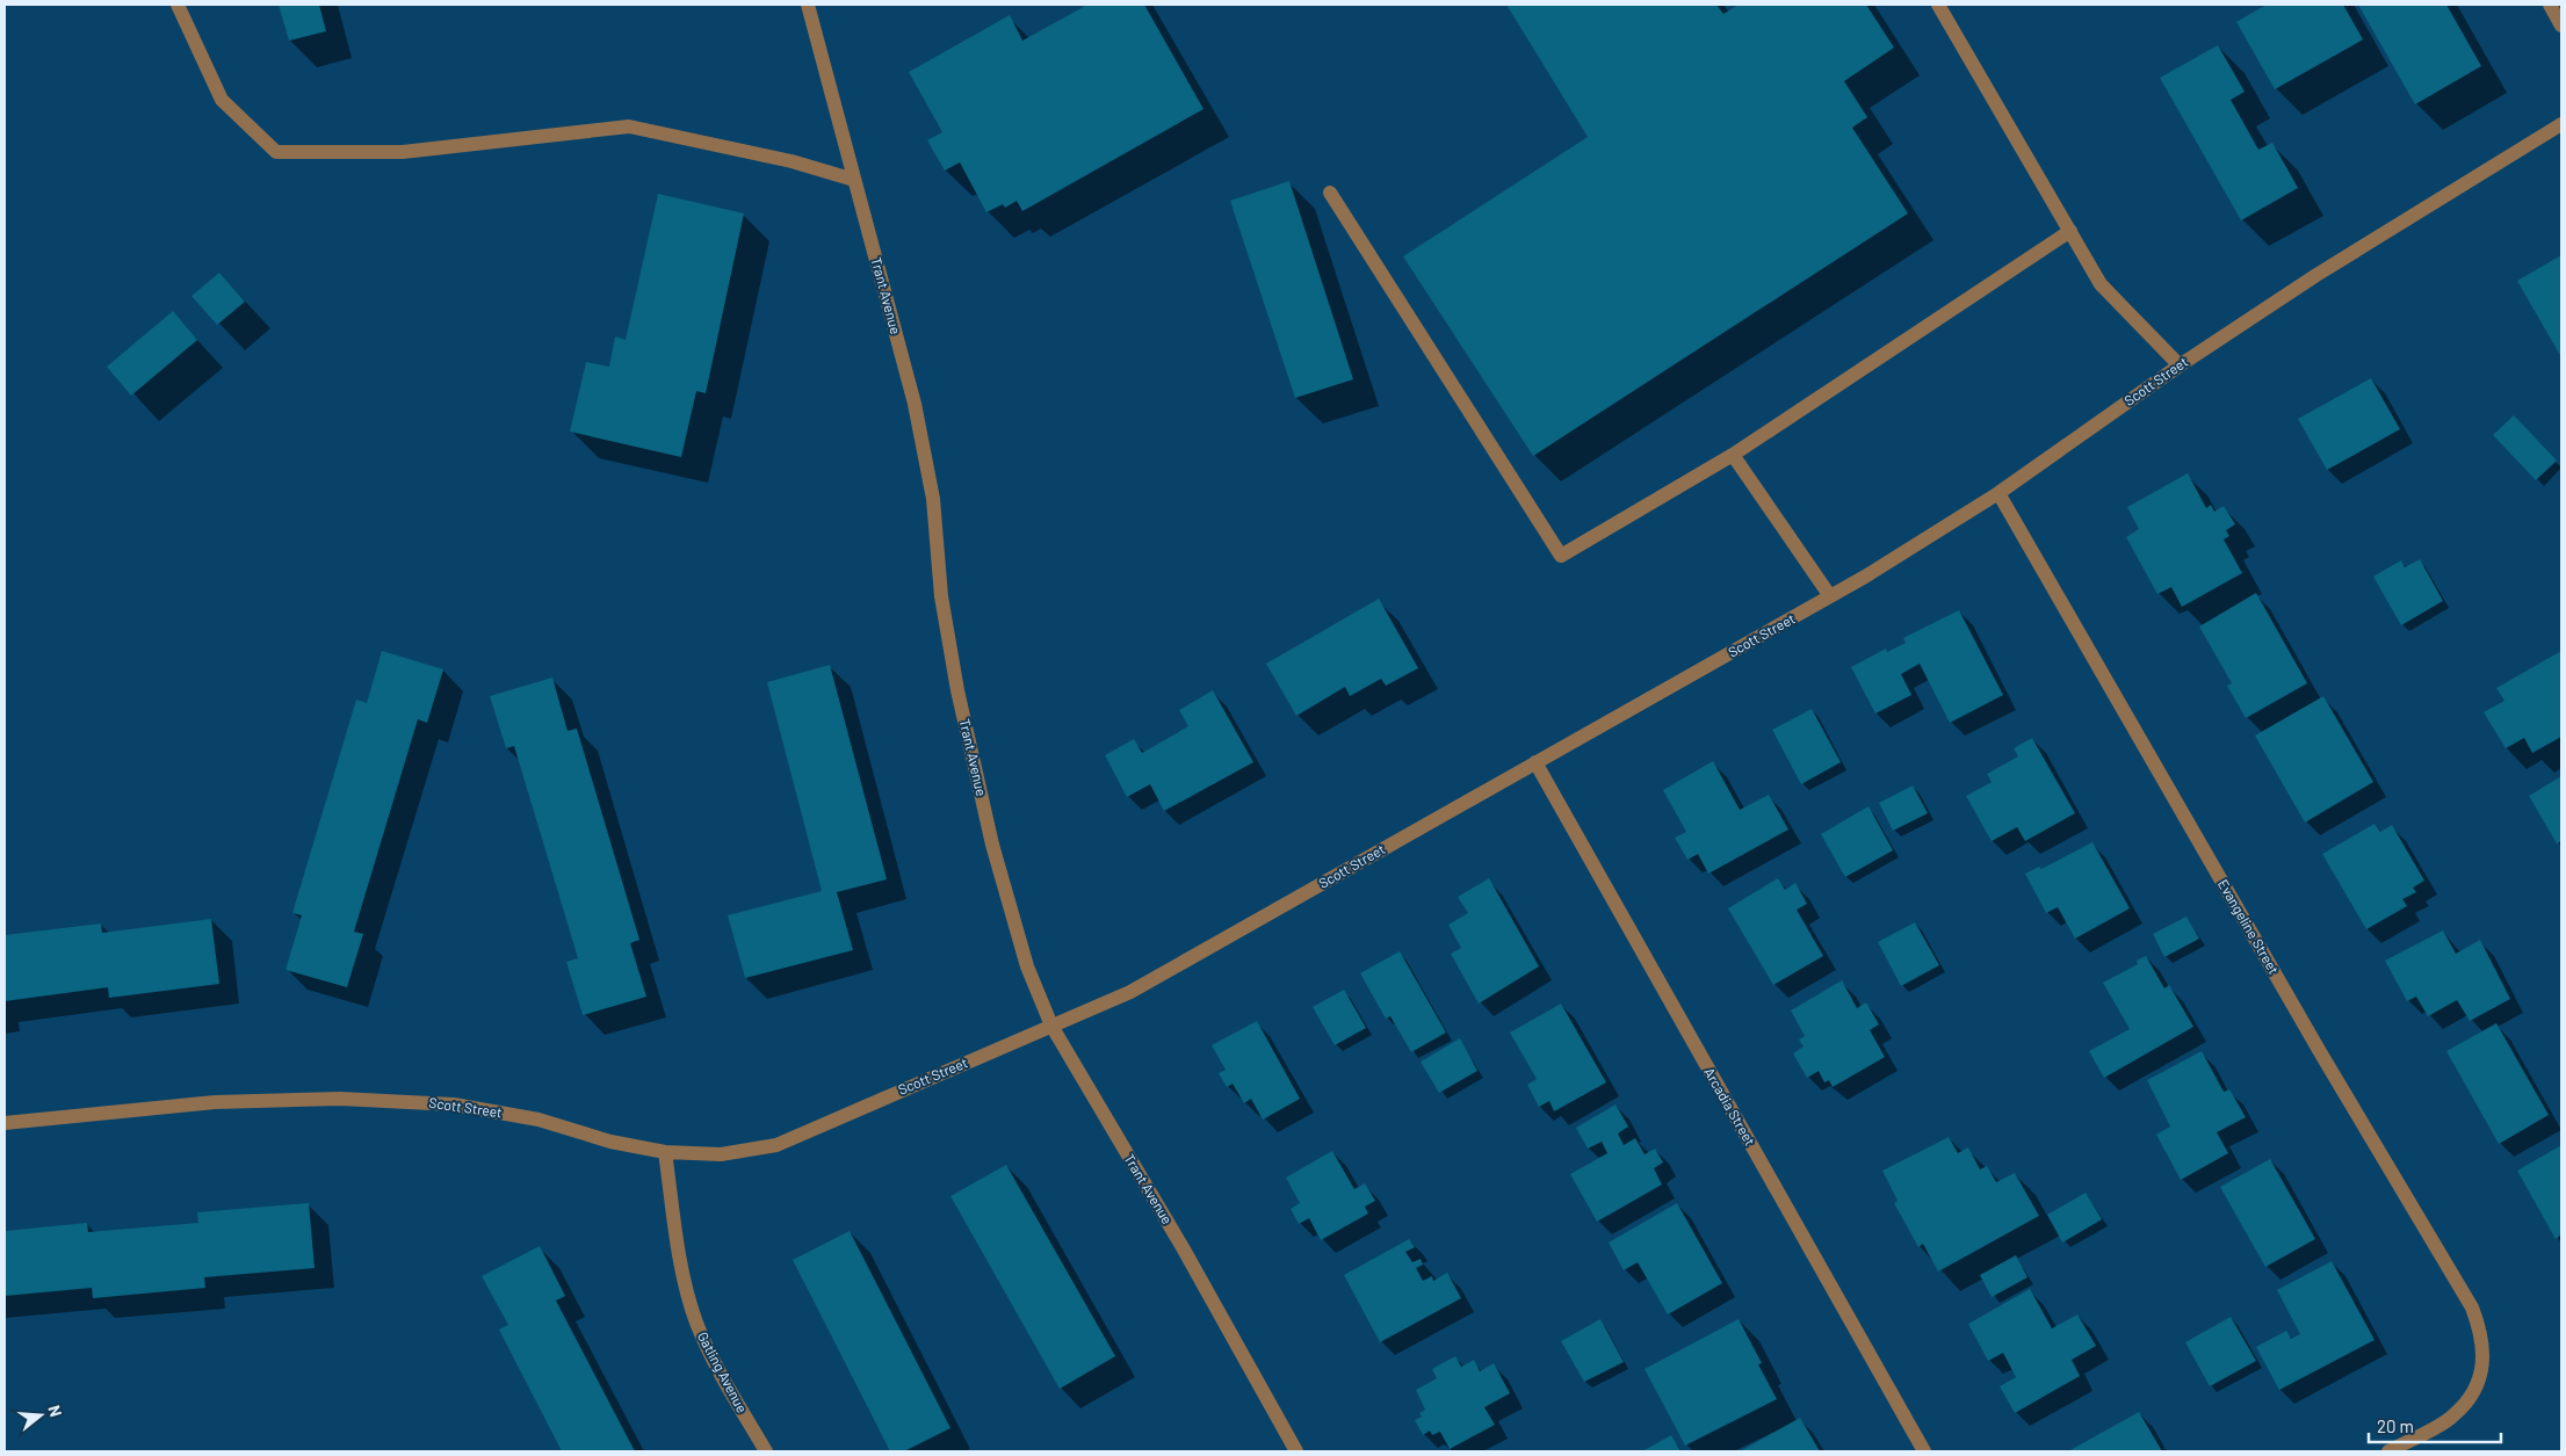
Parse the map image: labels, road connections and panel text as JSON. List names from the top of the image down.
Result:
{
  "streets": {
    "street": [
      "Trant Avenue",
      "Scott Street",
      "Evangeline Street",
      "Arcadia Street",
      "Gatling Avenue"
    ]
  },
  "crossings": [
    ["Trant Avenue", "Scott Street"],
    ["Scott Street", "Evangeline Street"],
    ["Scott Street", "Arcadia Street"],
    ["Scott Street", "Gatling Avenue"]
  ],
  "scale_bar": "20 m",
  "north": "right"
}
